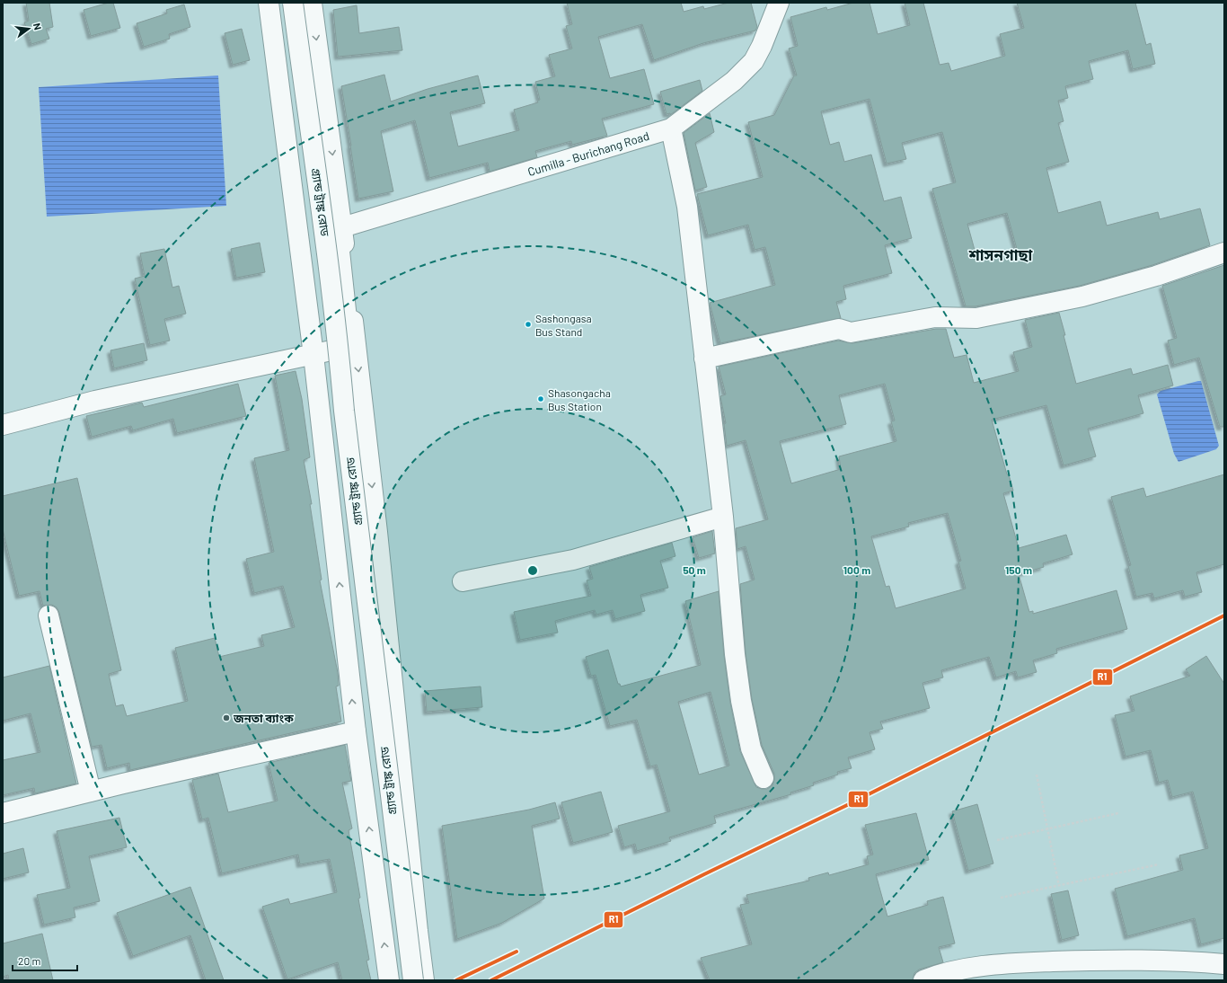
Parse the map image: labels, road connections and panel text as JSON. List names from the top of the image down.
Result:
{
  "streets": {
    "main road": ["Cumilla - Burichang Road", "গ্র্যান্ড ট্রাঙ্ক রোড"]
  },
  "districts": ["শাসনগাছা"],
  "places": ["Sashongasa Bus Stand", "Shasongacha Bus Station", "জনতা ব্যাংক"],
  "lines": ["transit line R1"],
  "scale_bar": "20 m",
  "north": "right",
  "rings": ["50 m", "100 m", "150 m"]
}
